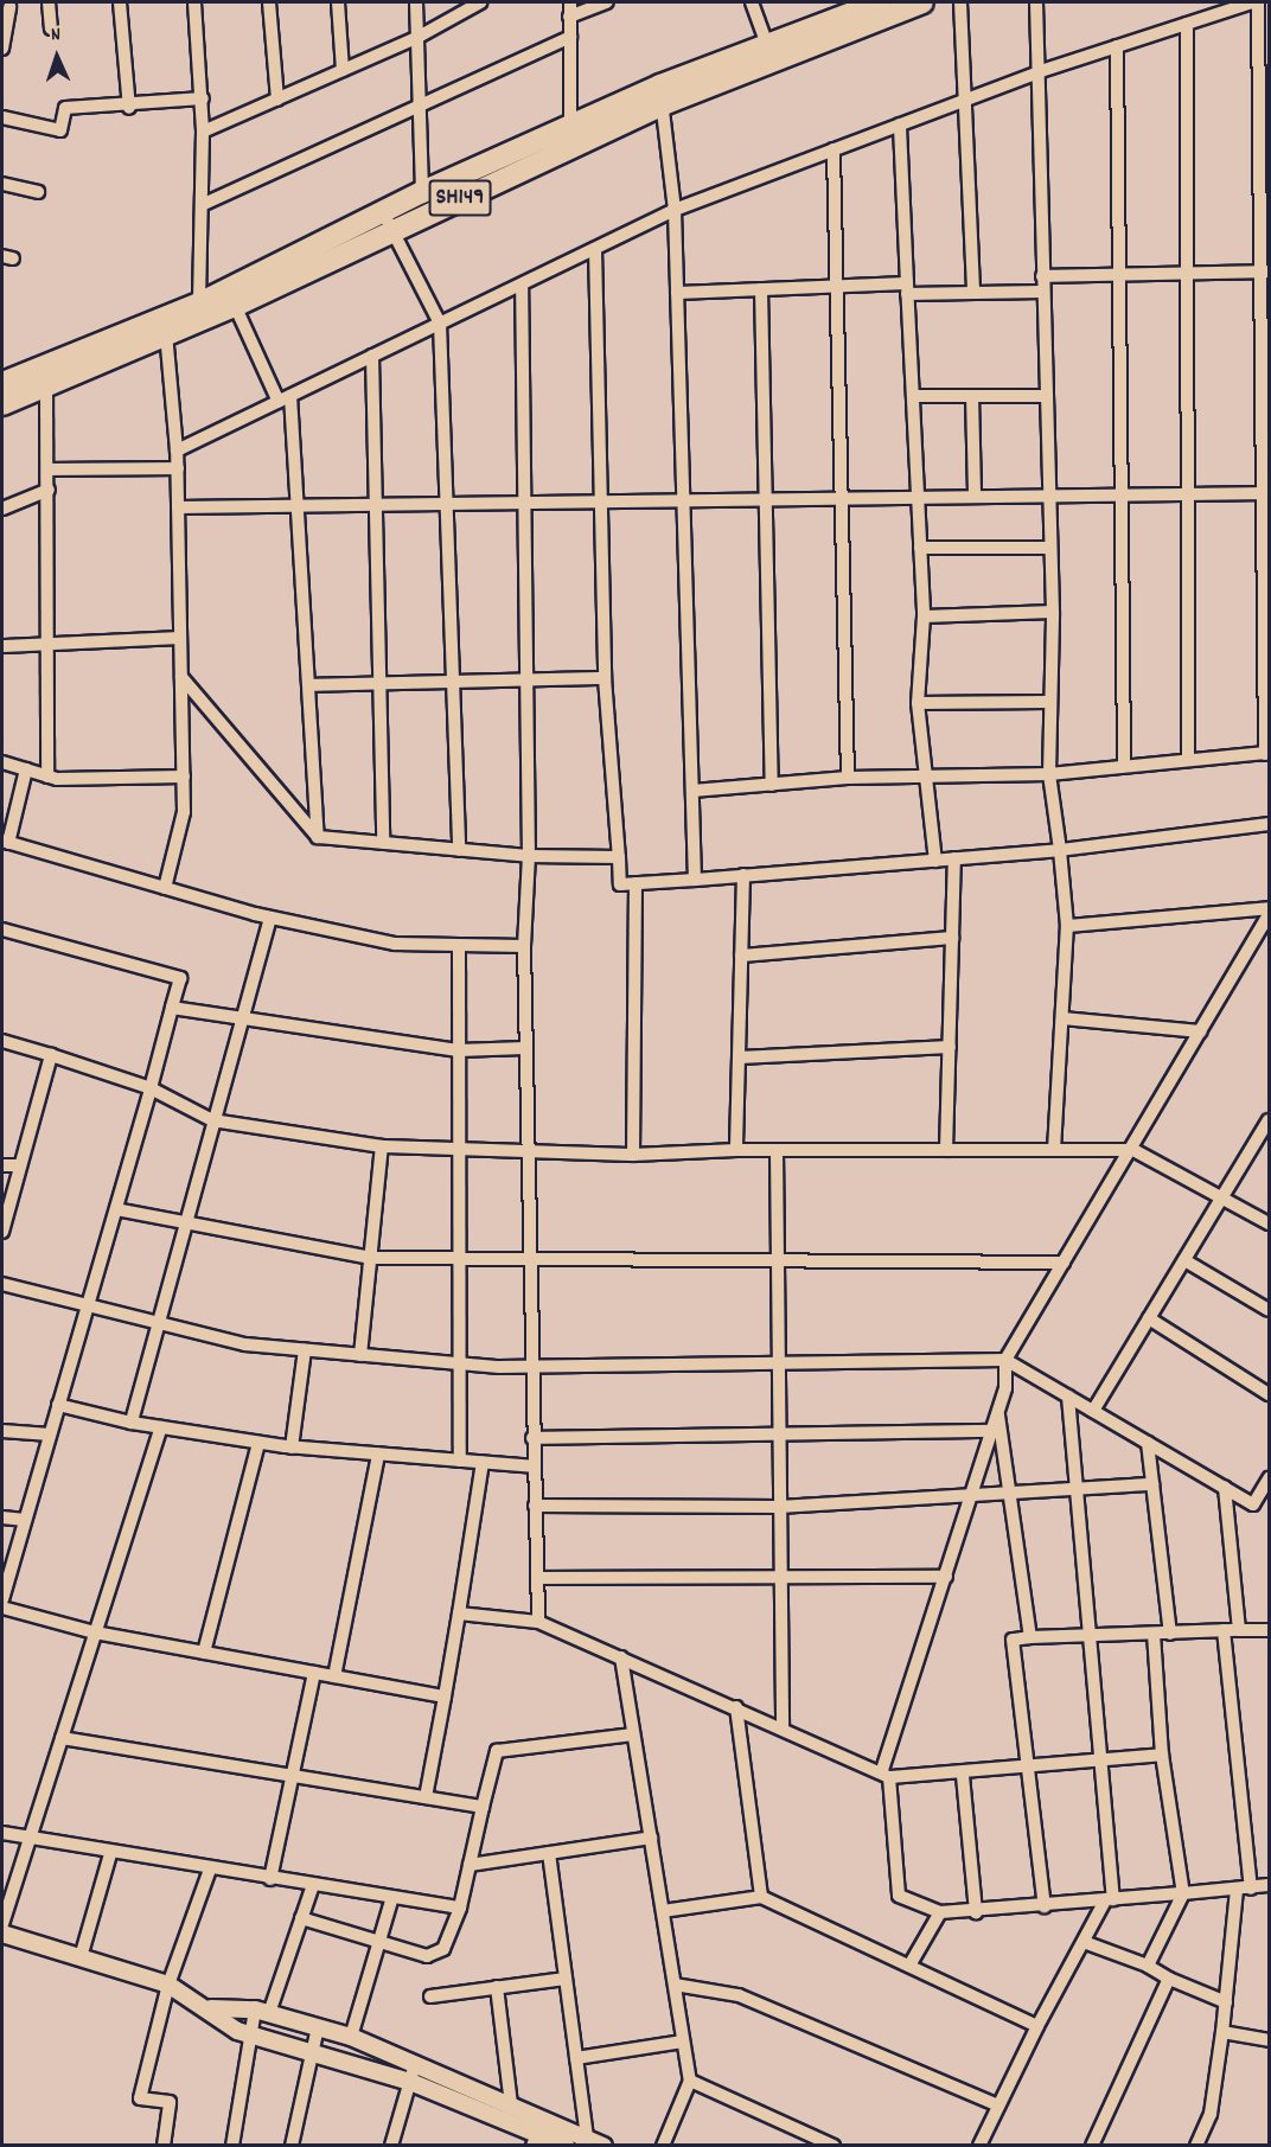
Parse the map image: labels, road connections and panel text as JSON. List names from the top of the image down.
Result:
{
  "streets": {
    "main road": ["SH149"]
  },
  "north": "top"
}
